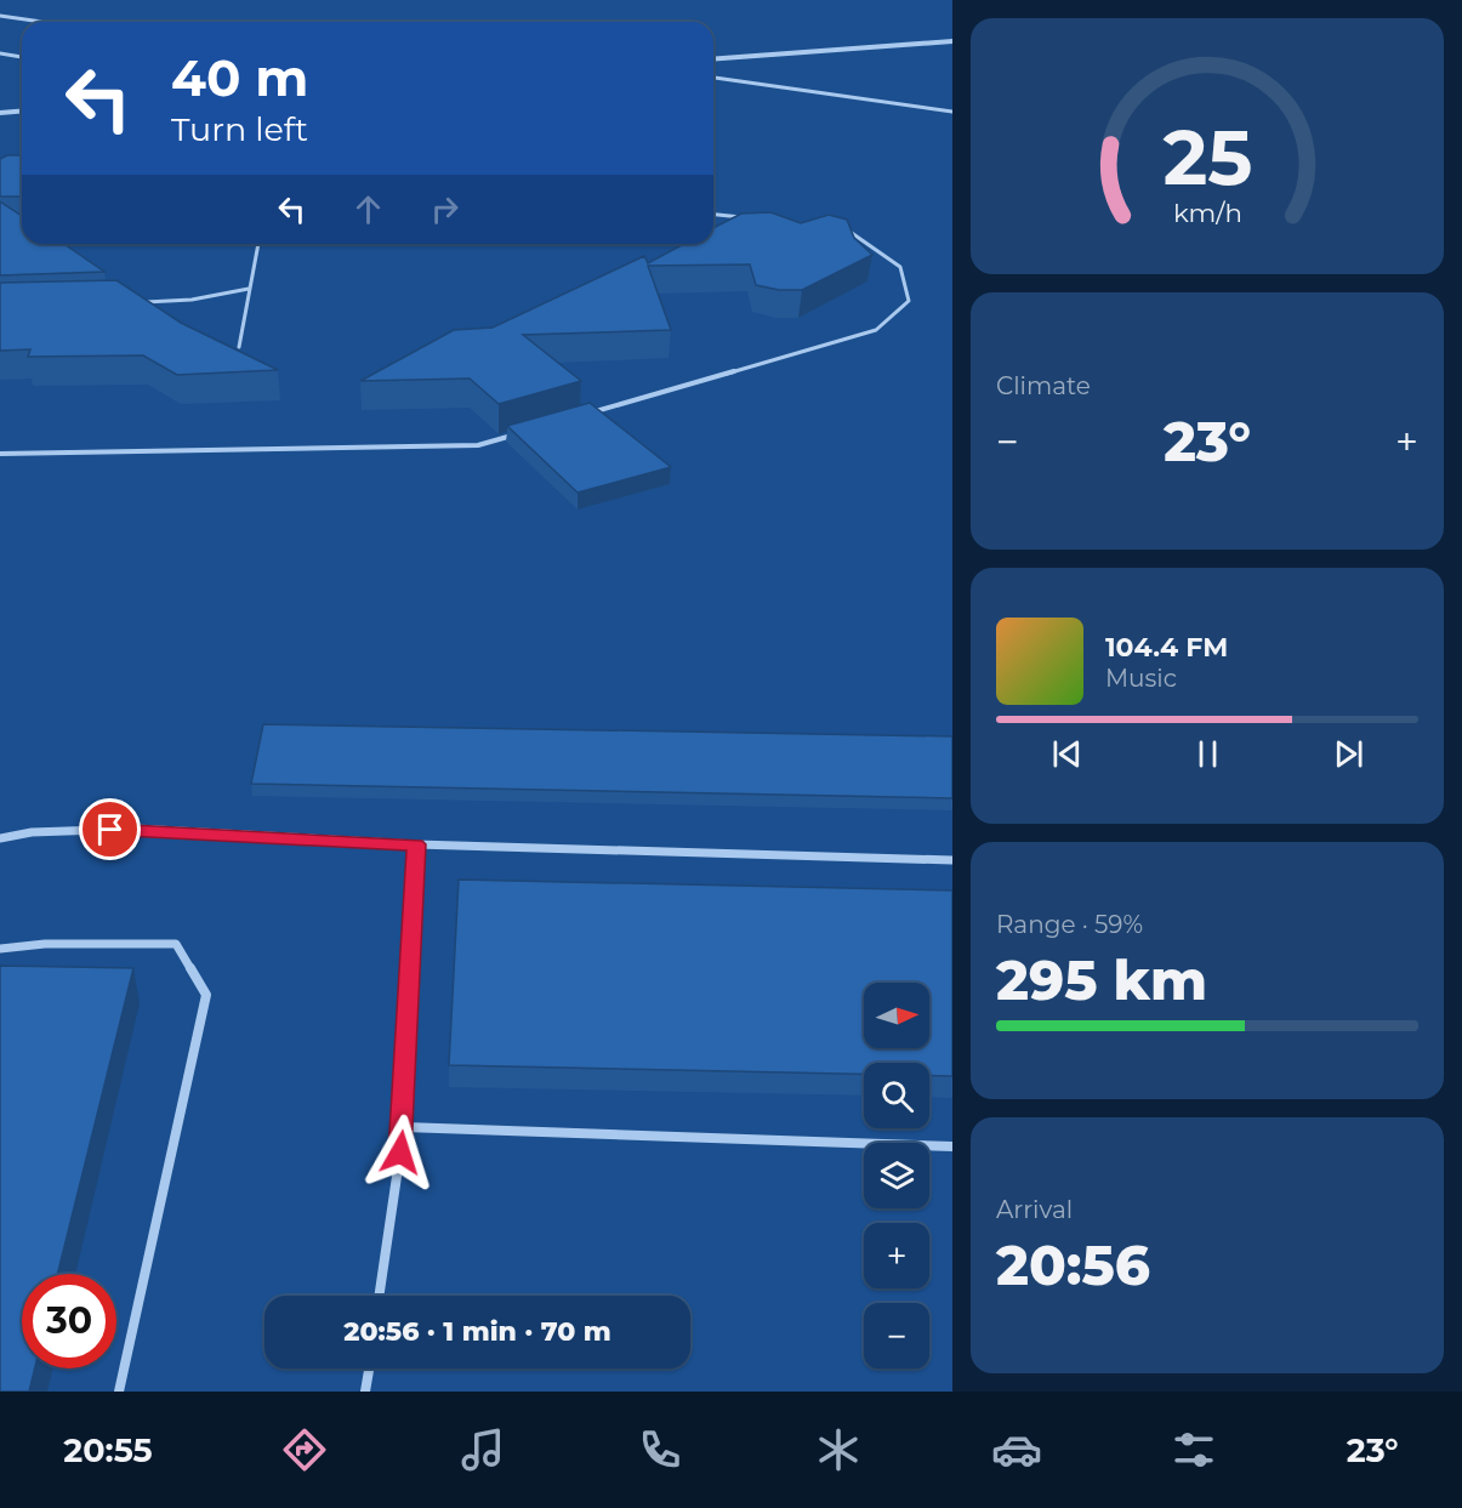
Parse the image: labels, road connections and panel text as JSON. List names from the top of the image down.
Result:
{
  "north": "right",
  "page": {
    "turn": ["40 m", "Turn left"],
    "tile": [
      "Climate",
      ["Range · 59%", "295 km"],
      ["Arrival", "20:56"]
    ],
    "heat": ["−", "23°", "+"],
    "song": ["104.4 FM", "Music"],
    "map_buttons": ["+", "−"],
    "limit": "30",
    "trip": "20:56 · 1 min · 70 m",
    "tabs": ["20:55", "23°"],
    "gauge": ["25", "km/h"]
  }
}
